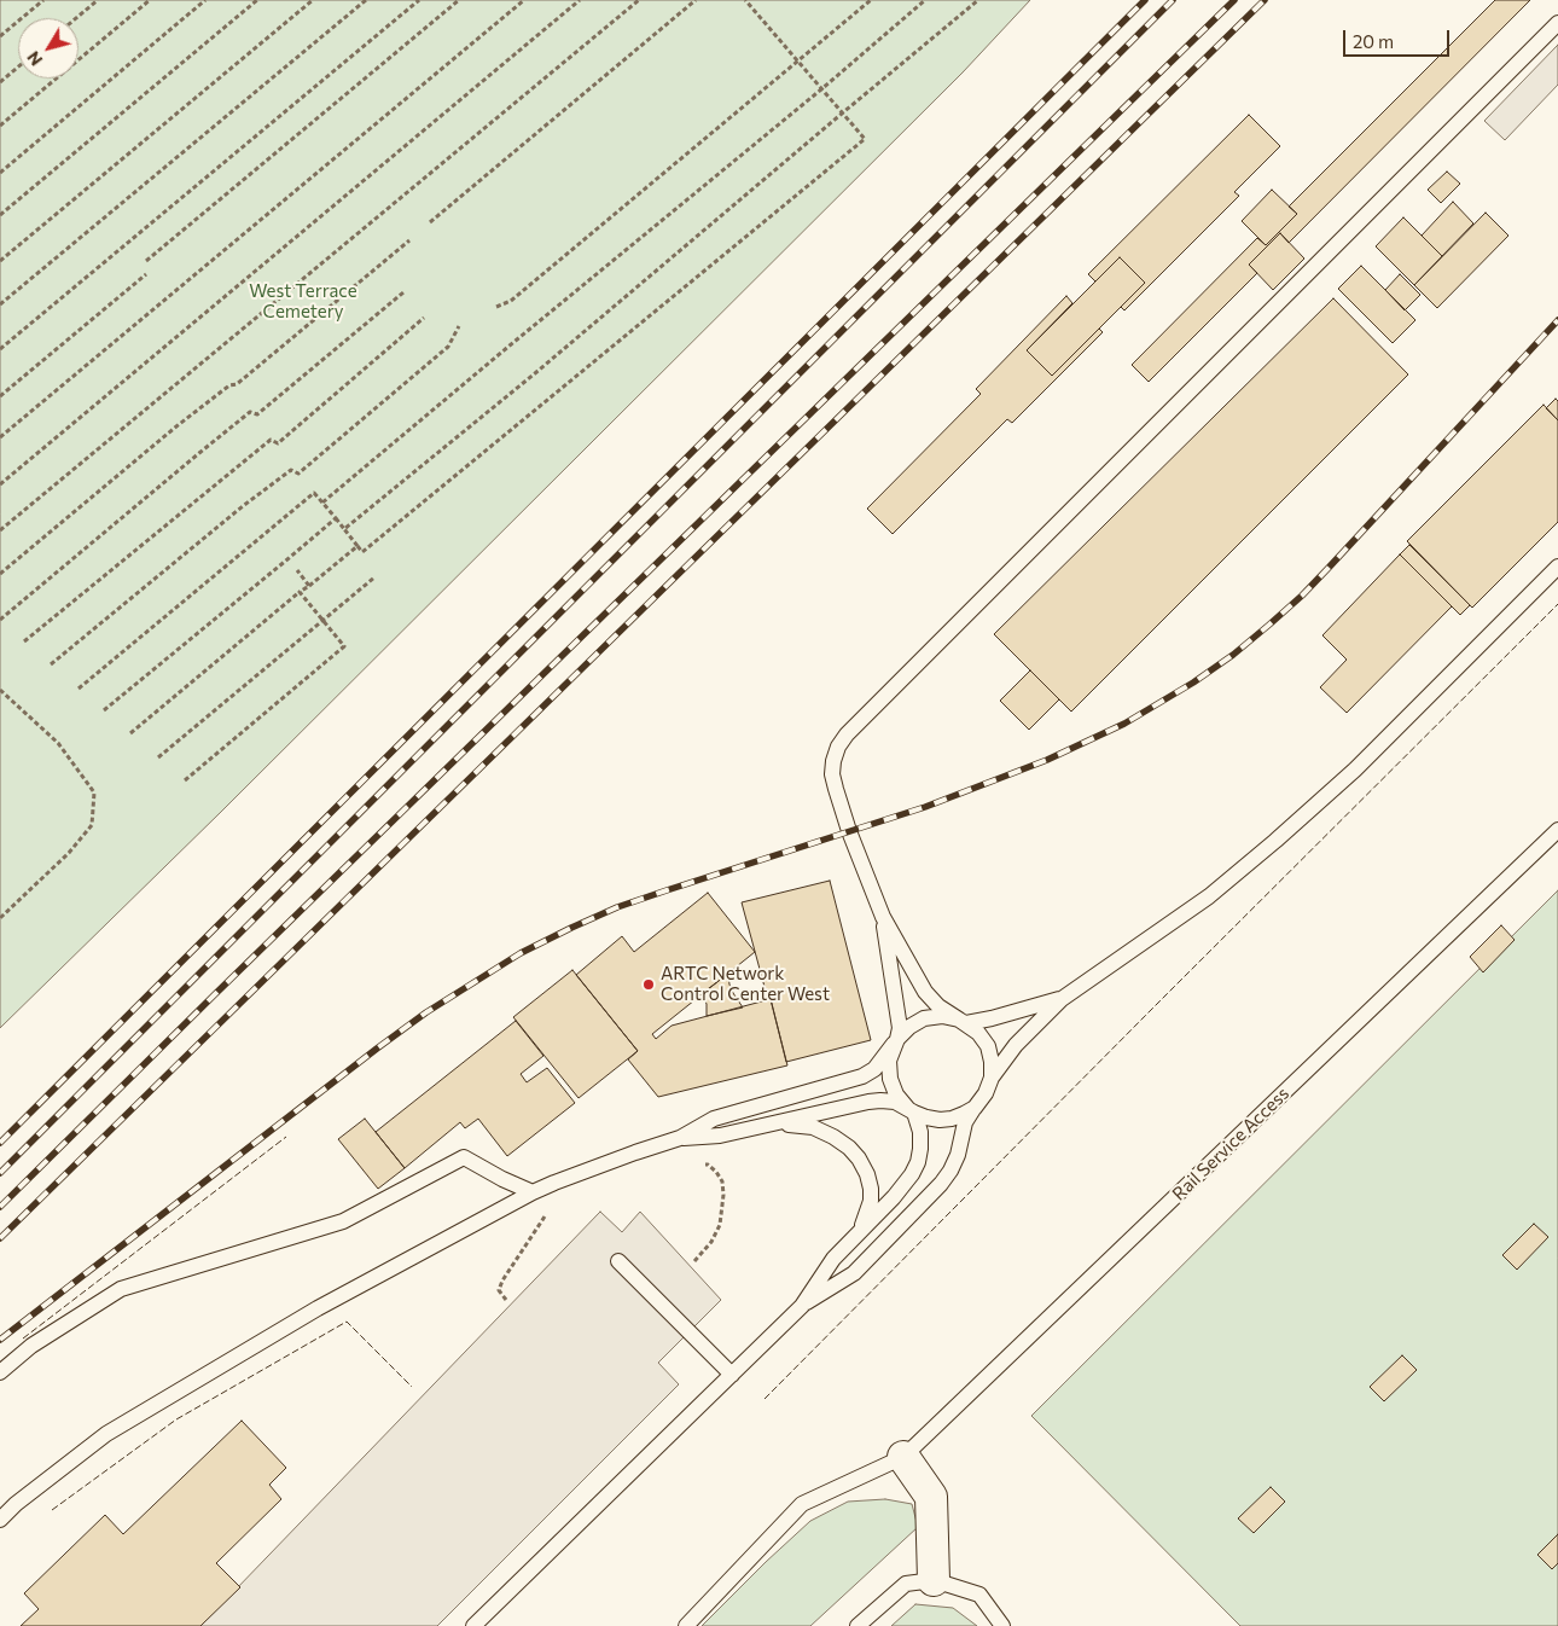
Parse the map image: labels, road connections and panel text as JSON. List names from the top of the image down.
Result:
{
  "streets": {
    "lane": ["Rail Service Access"]
  },
  "parks": ["West Terrace Cemetery"],
  "places": ["ARTC Network Control Center West"],
  "scale_bar": "20 m",
  "north": "bottom left"
}
